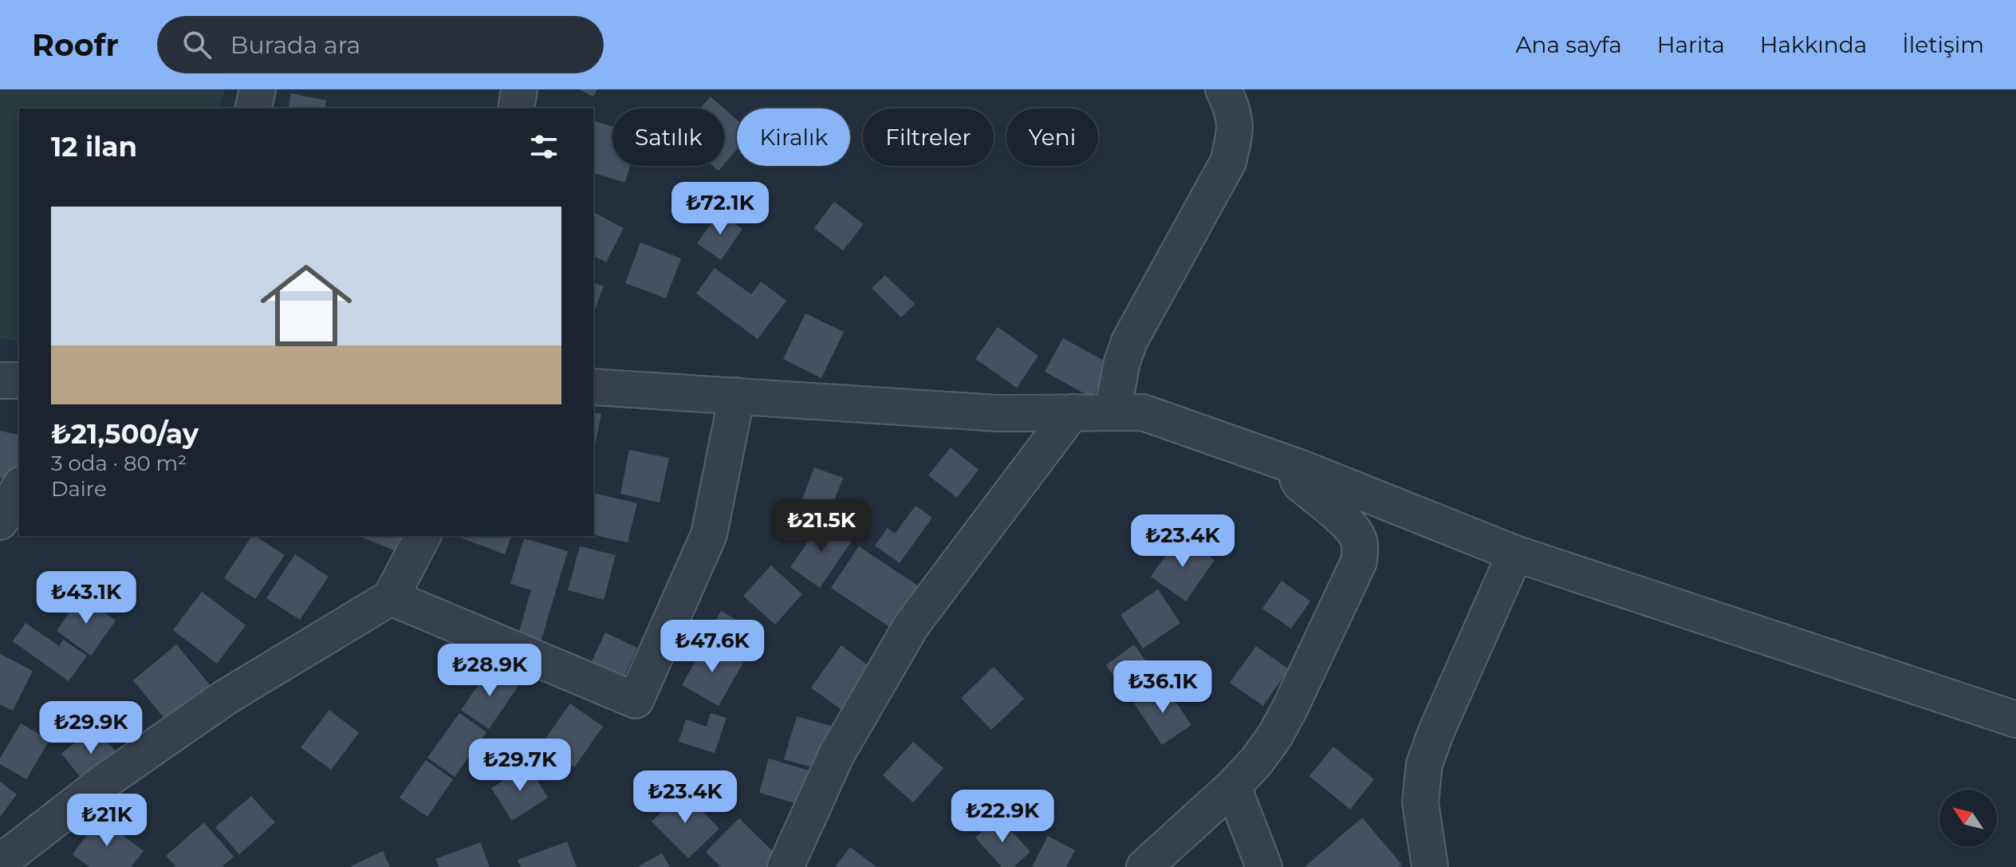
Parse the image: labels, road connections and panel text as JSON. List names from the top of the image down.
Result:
{
  "north": "top left",
  "page": {
    "header": "Roofr",
    "search": "Burada ara",
    "nav": [
      "Ana sayfa",
      "Harita",
      "Hakkında",
      "İletişim"
    ],
    "chip": [
      "Satılık",
      "Kiralık",
      "Filtreler",
      "Yeni"
    ],
    "heading": "12 ilan",
    "price": [
      "₺72.1K",
      "₺21.5K",
      "₺23.4K",
      "₺43.1K",
      "₺47.6K",
      "₺28.9K",
      "₺36.1K",
      "₺29.9K",
      "₺29.7K",
      "₺23.4K",
      "₺22.9K",
      "₺21K"
    ],
    "list": [
      {
        "name": "₺21,500/ay",
        "note": "3 oda · 80 m² · Daire"
      }
    ]
  }
}
